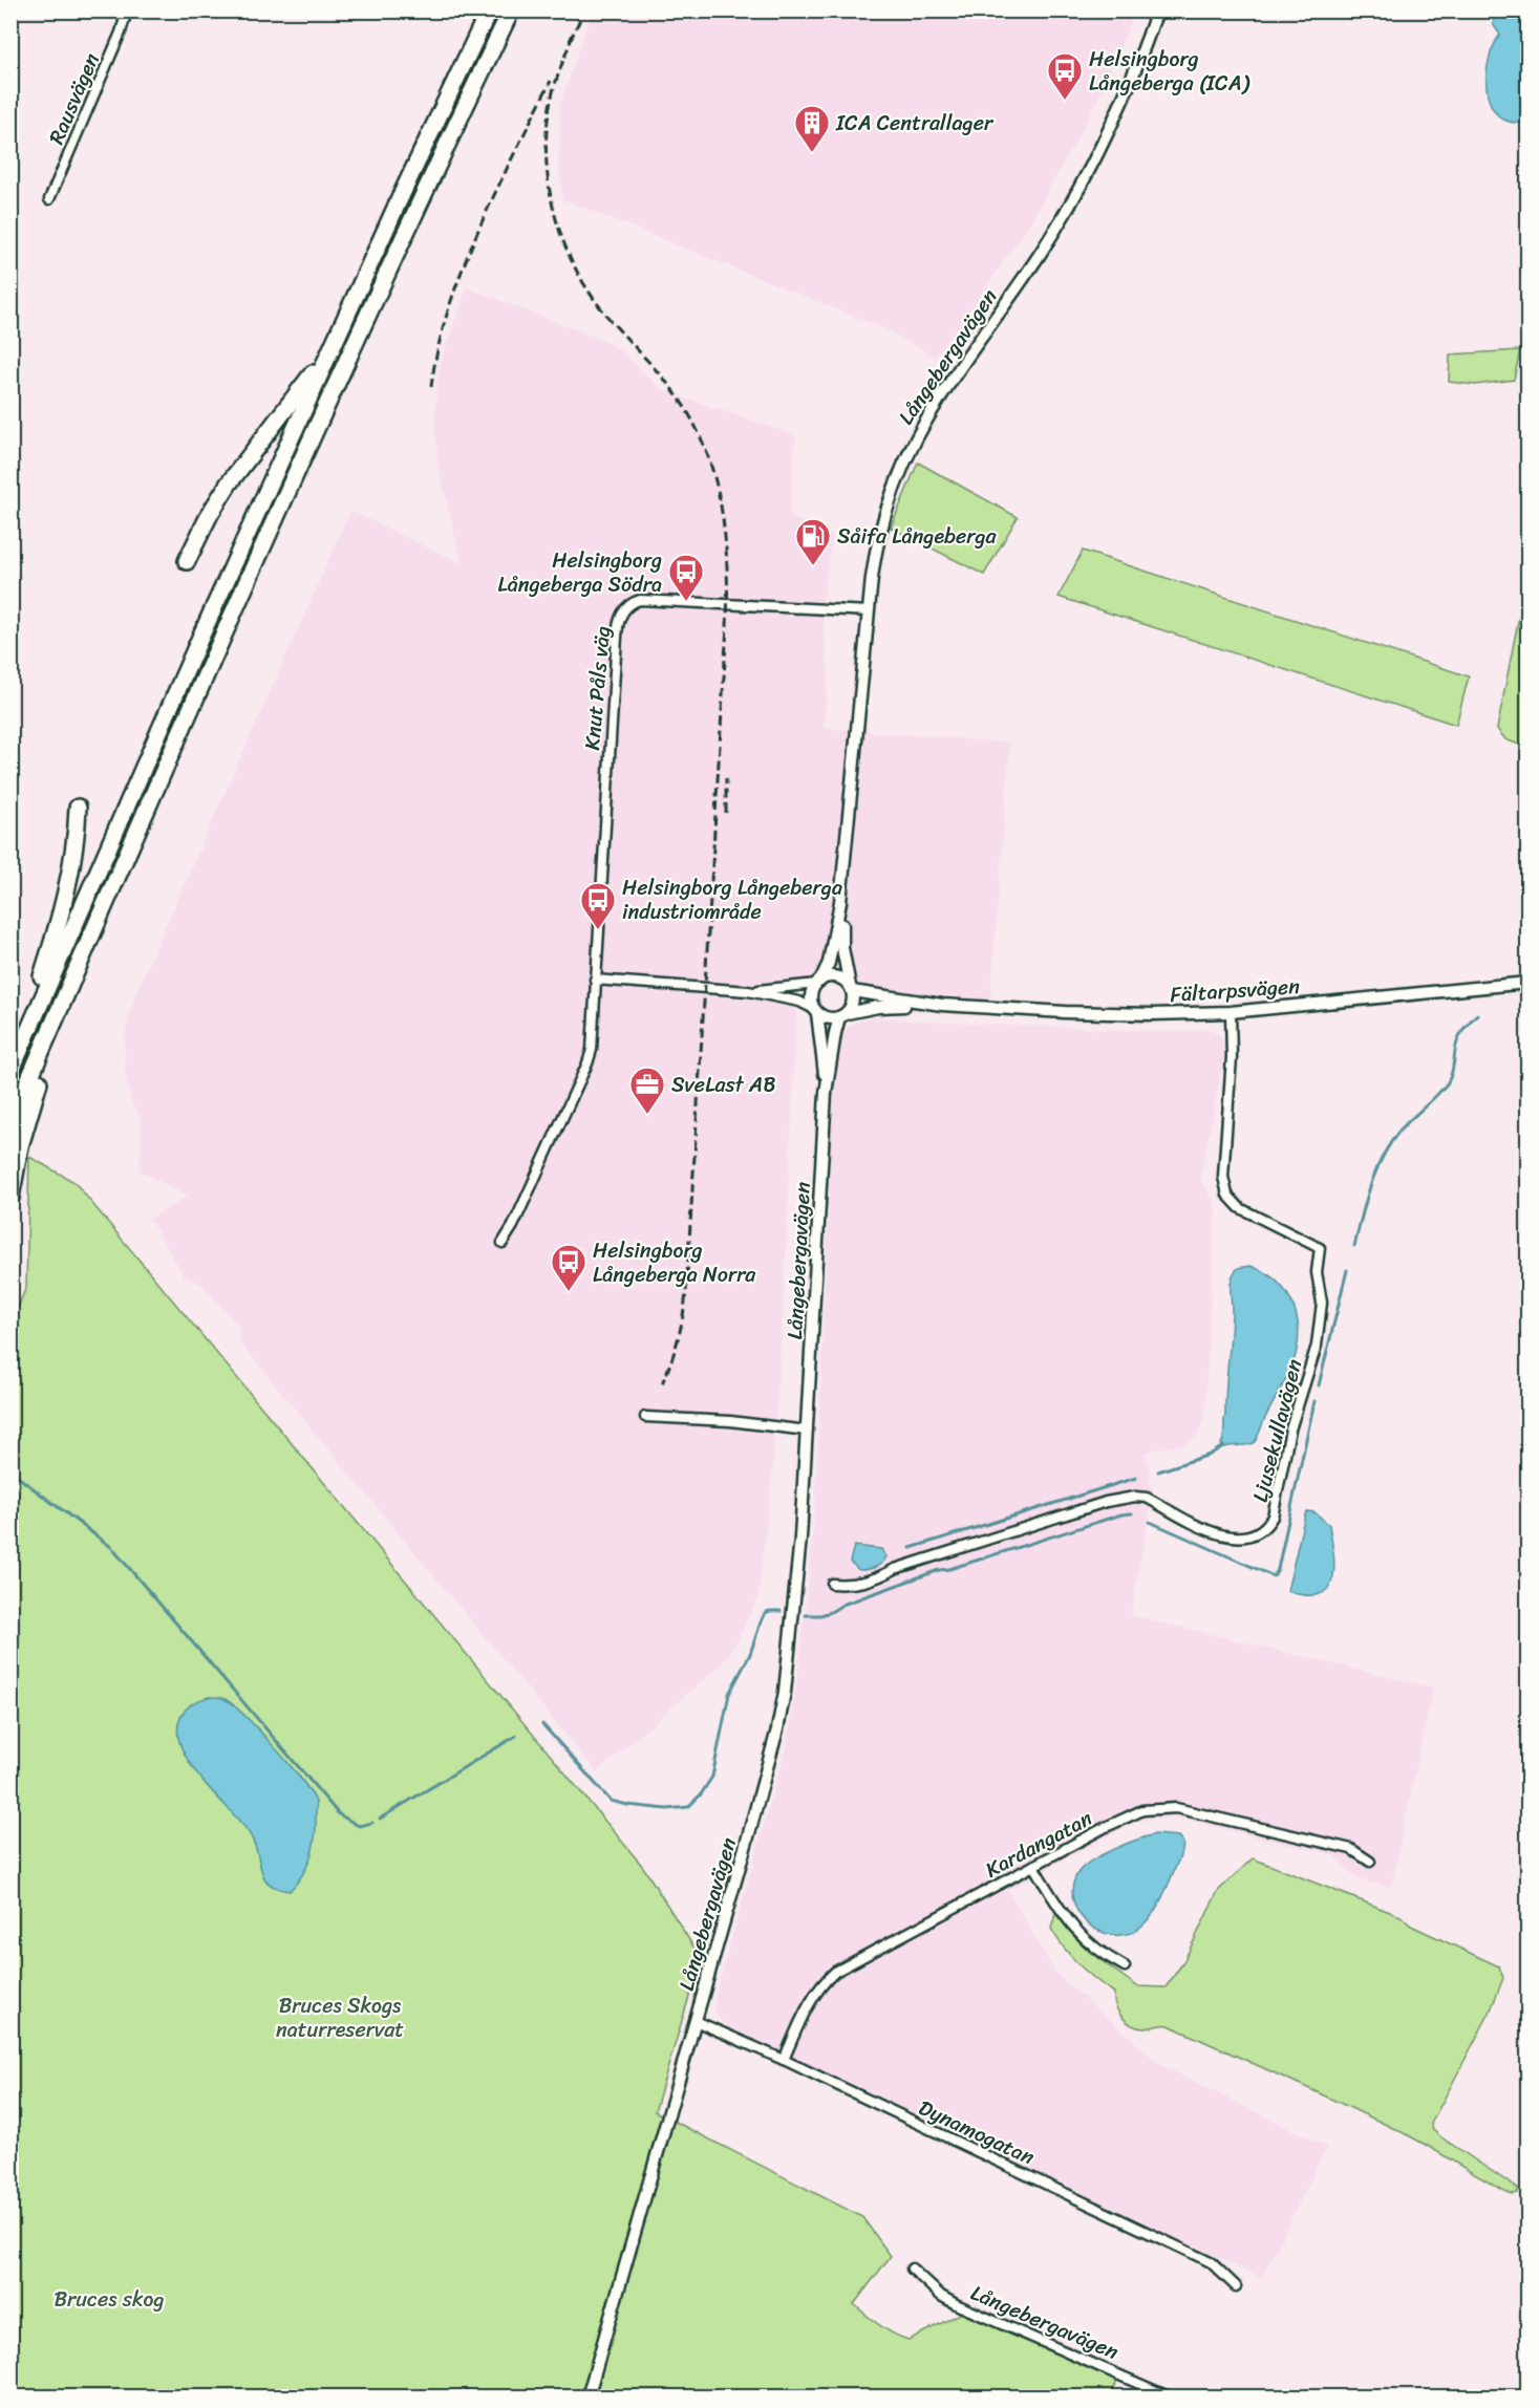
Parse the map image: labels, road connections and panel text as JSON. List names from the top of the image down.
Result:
{
  "streets": {
    "street": [
      "Rausvägen",
      "Långebergavägen",
      "Knut Påls väg",
      "Fältarpsvägen",
      "Ljusekullavägen",
      "Kardangatan",
      "Dynamogatan"
    ]
  },
  "crossings": [
    ["Långebergavägen", "Knut Påls väg"],
    ["Långebergavägen", "Fältarpsvägen"],
    ["Långebergavägen", "Dynamogatan"],
    ["Fältarpsvägen", "Ljusekullavägen"],
    ["Kardangatan", "Dynamogatan"]
  ],
  "parks": ["Bruces Skogs naturreservat", "Bruces skog"],
  "places": {
    "bus stop": [
      "Helsingborg Långeberga (ICA)",
      "Helsingborg Långeberga Södra",
      "Helsingborg Långeberga industriområde",
      "Helsingborg Långeberga Norra"
    ],
    "building": ["ICA Centrallager"],
    "fuel station": ["Såifa Långeberga"],
    "office": ["SveLast AB"]
  }
}
